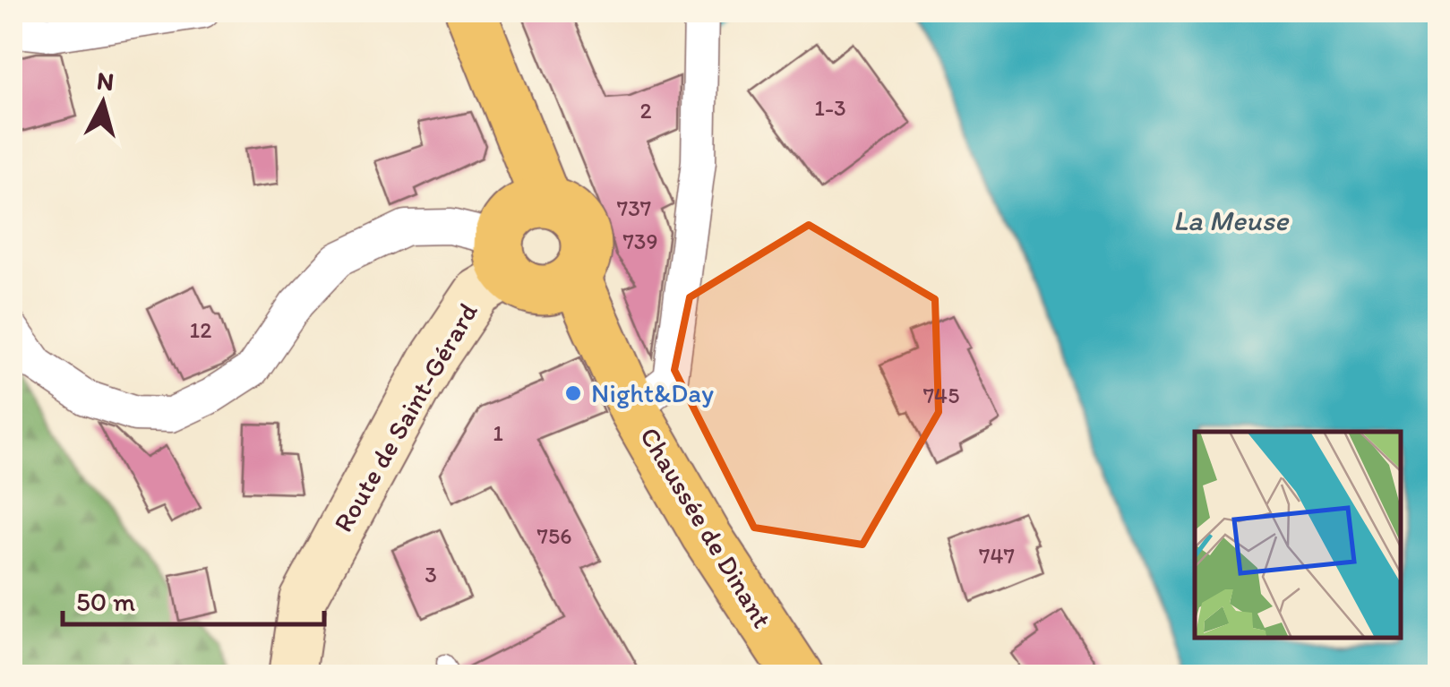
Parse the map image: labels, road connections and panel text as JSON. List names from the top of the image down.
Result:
{
  "streets": {
    "main road": ["Route de Saint-Gérard", "Chaussée de Dinant"]
  },
  "crossings": [
    ["Route de Saint-Gérard", "Chaussée de Dinant"]
  ],
  "water": ["La Meuse"],
  "places": ["Night&Day"],
  "house_numbers": [
    "1-3",
    "2",
    "737",
    "739",
    "12",
    "745",
    "1",
    "756",
    "747",
    "3"
  ],
  "scale_bar": "50 m",
  "north": "top"
}
